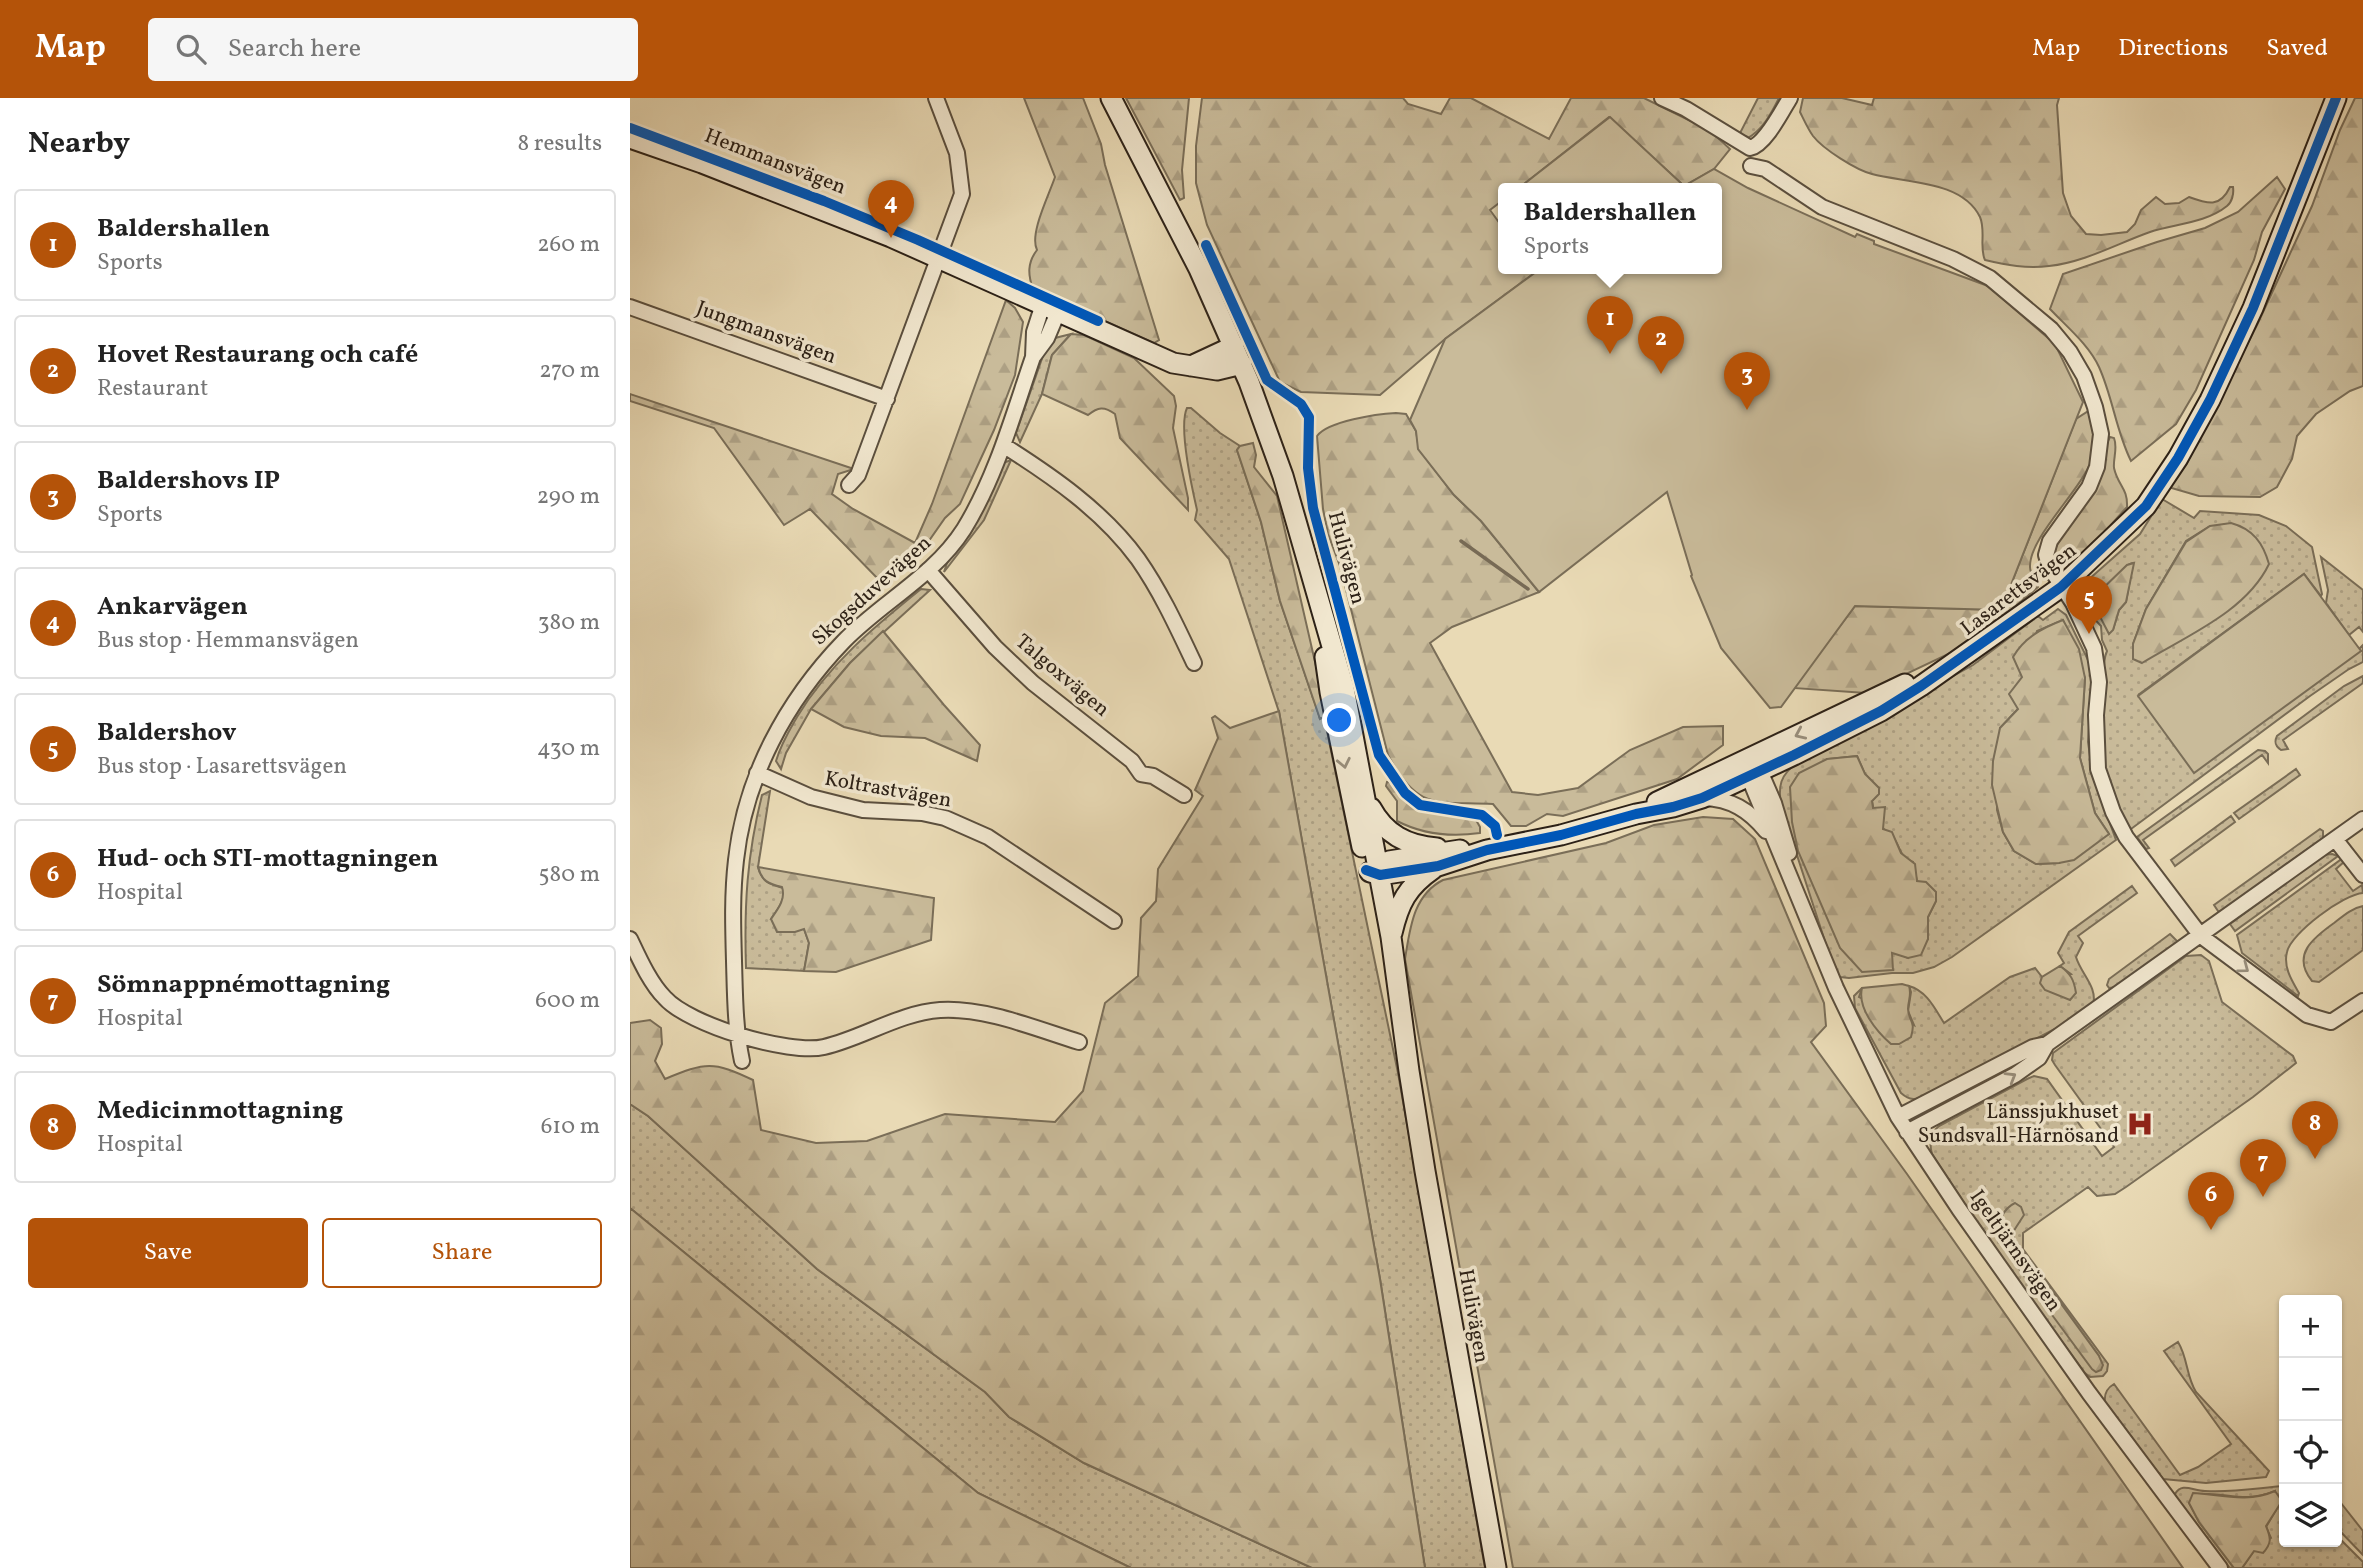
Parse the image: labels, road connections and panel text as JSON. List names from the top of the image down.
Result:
{
  "streets": {
    "street": [
      "Hemmansvägen",
      "Jungmansvägen",
      "Hulivägen",
      "Lasarettsvägen",
      "Skogsduvevägen",
      "Talgoxvägen",
      "Koltrastvägen",
      "Igeltjärnsvägen"
    ]
  },
  "crossings": [
    ["Hemmansvägen", "Hulivägen"],
    ["Hemmansvägen", "Skogsduvevägen"],
    ["Hulivägen", "Lasarettsvägen"],
    ["Lasarettsvägen", "Igeltjärnsvägen"],
    ["Skogsduvevägen", "Talgoxvägen"],
    ["Skogsduvevägen", "Koltrastvägen"]
  ],
  "places": {
    "hospital": ["Länssjukhuset Sundsvall-Härnösand"]
  },
  "page": {
    "header": "Map",
    "search": "Search here",
    "nav": ["Map", "Directions", "Saved"],
    "heading": ["Nearby", "8 results"],
    "pins": [
      "4",
      "1",
      "2",
      "3",
      "5",
      "8",
      "7",
      "6"
    ],
    "popup": ["Baldershallen", "Sports"],
    "list": [
      {
        "mark": "1",
        "name": "Baldershallen",
        "note": "Sports",
        "value": "260 m"
      },
      {
        "mark": "2",
        "name": "Hovet Restaurang och café",
        "note": "Restaurant",
        "value": "270 m"
      },
      {
        "mark": "3",
        "name": "Baldershovs IP",
        "note": "Sports",
        "value": "290 m"
      },
      {
        "mark": "4",
        "name": "Ankarvägen",
        "note": "Bus stop · Hemmansvägen",
        "value": "380 m"
      },
      {
        "mark": "5",
        "name": "Baldershov",
        "note": "Bus stop · Lasarettsvägen",
        "value": "430 m"
      },
      {
        "mark": "6",
        "name": "Hud- och STI-mottagningen",
        "note": "Hospital",
        "value": "580 m"
      },
      {
        "mark": "7",
        "name": "Sömnappnémottagning",
        "note": "Hospital",
        "value": "600 m"
      },
      {
        "mark": "8",
        "name": "Medicinmottagning",
        "note": "Hospital",
        "value": "610 m"
      }
    ],
    "buttons": ["Save", "Share"],
    "map_buttons": ["+", "−"]
  }
}
